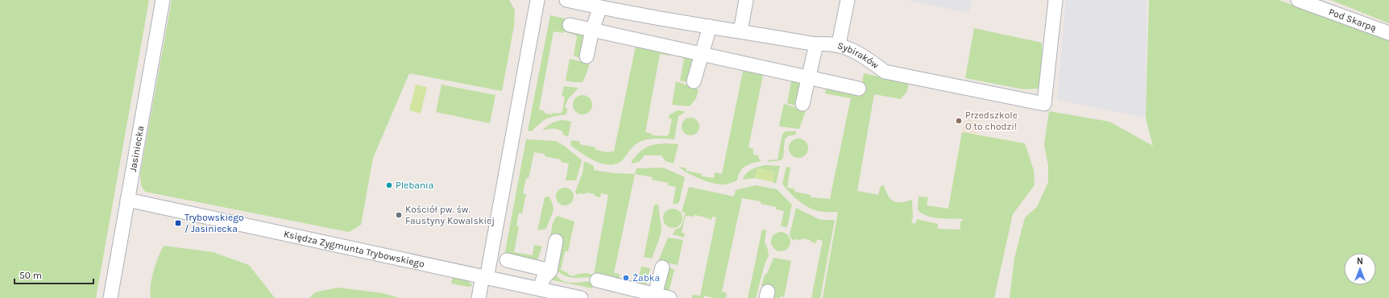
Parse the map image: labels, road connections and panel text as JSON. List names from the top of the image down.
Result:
{
  "streets": {
    "street": [
      "Pod Skarpą",
      "Sybiraków",
      "Jasiniecka",
      "Księdza Zygmunta Trybowskiego"
    ]
  },
  "crossings": [
    ["Jasiniecka", "Księdza Zygmunta Trybowskiego"]
  ],
  "places": {
    "other": [
      "Przedszkole O to chodzi!",
      "Plebania",
      "Kościół pw. św. Faustyny Kowalskiej",
      "Żabka"
    ],
    "transit": ["Trybowskiego / Jasiniecka"]
  },
  "scale_bar": "50 m",
  "north": "top"
}
